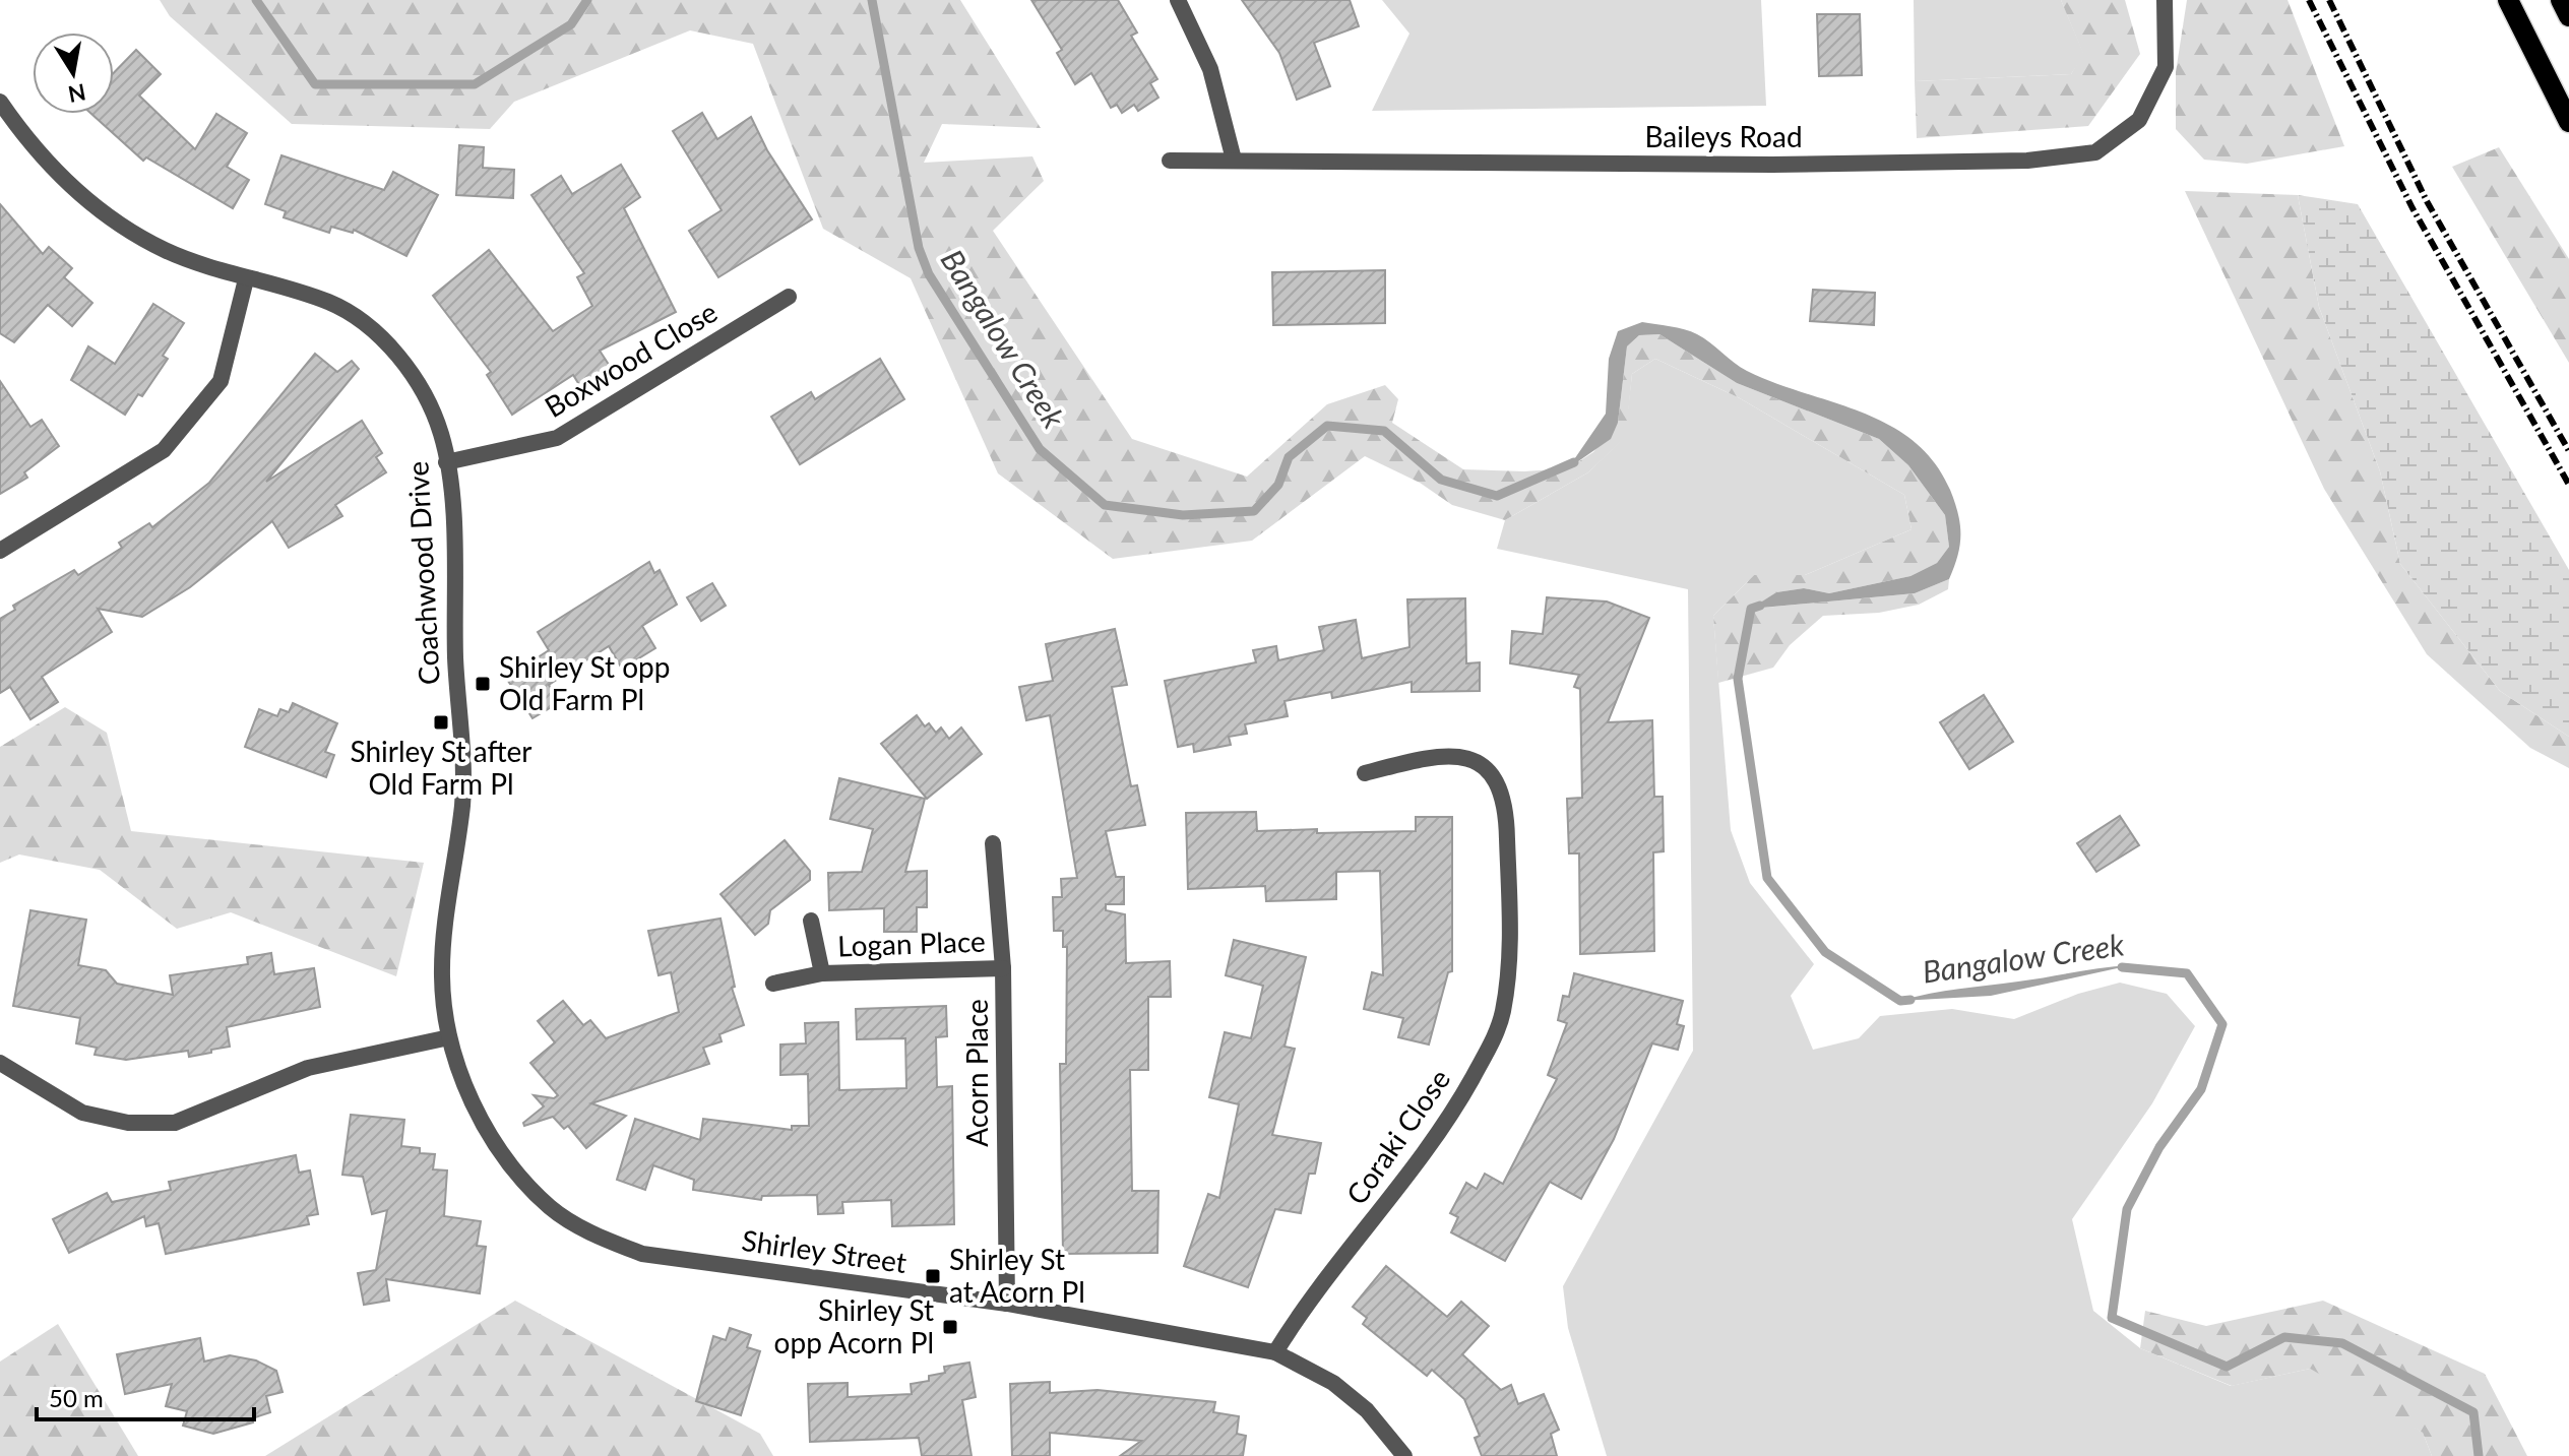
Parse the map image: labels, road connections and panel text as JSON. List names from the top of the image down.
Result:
{
  "streets": {
    "street": [
      "Baileys Road",
      "Boxwood Close",
      "Coachwood Drive",
      "Logan Place",
      "Acorn Place",
      "Coraki Close",
      "Shirley Street"
    ]
  },
  "crossings": [
    ["Boxwood Close", "Coachwood Drive"],
    ["Coachwood Drive", "Shirley Street"],
    ["Logan Place", "Acorn Place"],
    ["Acorn Place", "Shirley Street"],
    ["Coraki Close", "Shirley Street"]
  ],
  "water": ["Bangalow Creek"],
  "places": {
    "transit": [
      "Shirley St opp Old Farm Pl",
      "Shirley St after Old Farm Pl",
      "Shirley St at Acorn Pl",
      "Shirley St opp Acorn Pl"
    ]
  },
  "scale_bar": "50 m",
  "north": "bottom"
}
